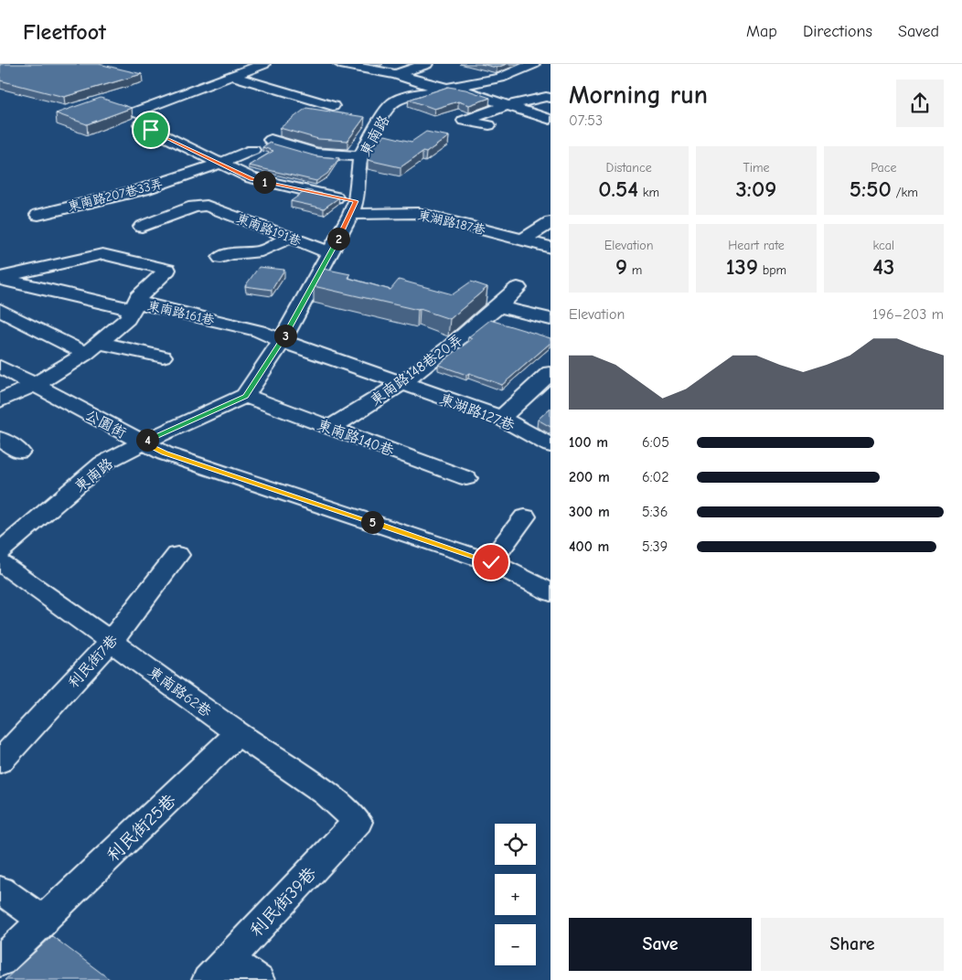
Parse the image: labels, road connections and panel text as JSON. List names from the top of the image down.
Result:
{
  "streets": {
    "street": [
      "東南路",
      "東南路207巷33弄",
      "東湖路187巷",
      "東南路191巷",
      "東南路161巷",
      "東南路148巷20弄",
      "東湖路127巷",
      "公園街",
      "東南路140巷",
      "利民街7巷",
      "東南路62巷",
      "利民街25巷",
      "利民街39巷"
    ]
  },
  "crossings": [
    ["東南路", "東湖路187巷"],
    ["東南路", "東南路191巷"],
    ["東南路", "東南路161巷"],
    ["東南路", "公園街"],
    ["東南路", "東南路140巷"],
    ["東南路207巷33弄", "東湖路187巷"],
    ["東南路161巷", "東南路148巷20弄"],
    ["東南路161巷", "東湖路127巷"],
    ["東南路148巷20弄", "東湖路127巷"],
    ["東南路148巷20弄", "東南路140巷"],
    ["利民街7巷", "東南路62巷"],
    ["東南路62巷", "利民街25巷"],
    ["東南路62巷", "利民街39巷"]
  ],
  "page": {
    "header": "Fleetfoot",
    "nav": ["Map", "Directions", "Saved"],
    "heading": ["Morning run", "07:53"],
    "stats": [
      ["Distance", "0.54 km"],
      ["Time", "3:09"],
      ["Pace", "5:50 /km"],
      ["Elevation", "9 m"],
      ["Heart rate", "139 bpm"],
      ["kcal", "43"]
    ],
    "pins": [
      "1",
      "2",
      "3",
      "4",
      "5"
    ],
    "chart": ["Elevation", "196–203 m"],
    "list": [
      {
        "name": "100 m",
        "note": "6:05"
      },
      {
        "name": "200 m",
        "note": "6:02"
      },
      {
        "name": "300 m",
        "note": "5:36"
      },
      {
        "name": "400 m",
        "note": "5:39"
      }
    ],
    "map_buttons": ["+", "−"],
    "buttons": ["Save", "Share"]
  }
}
